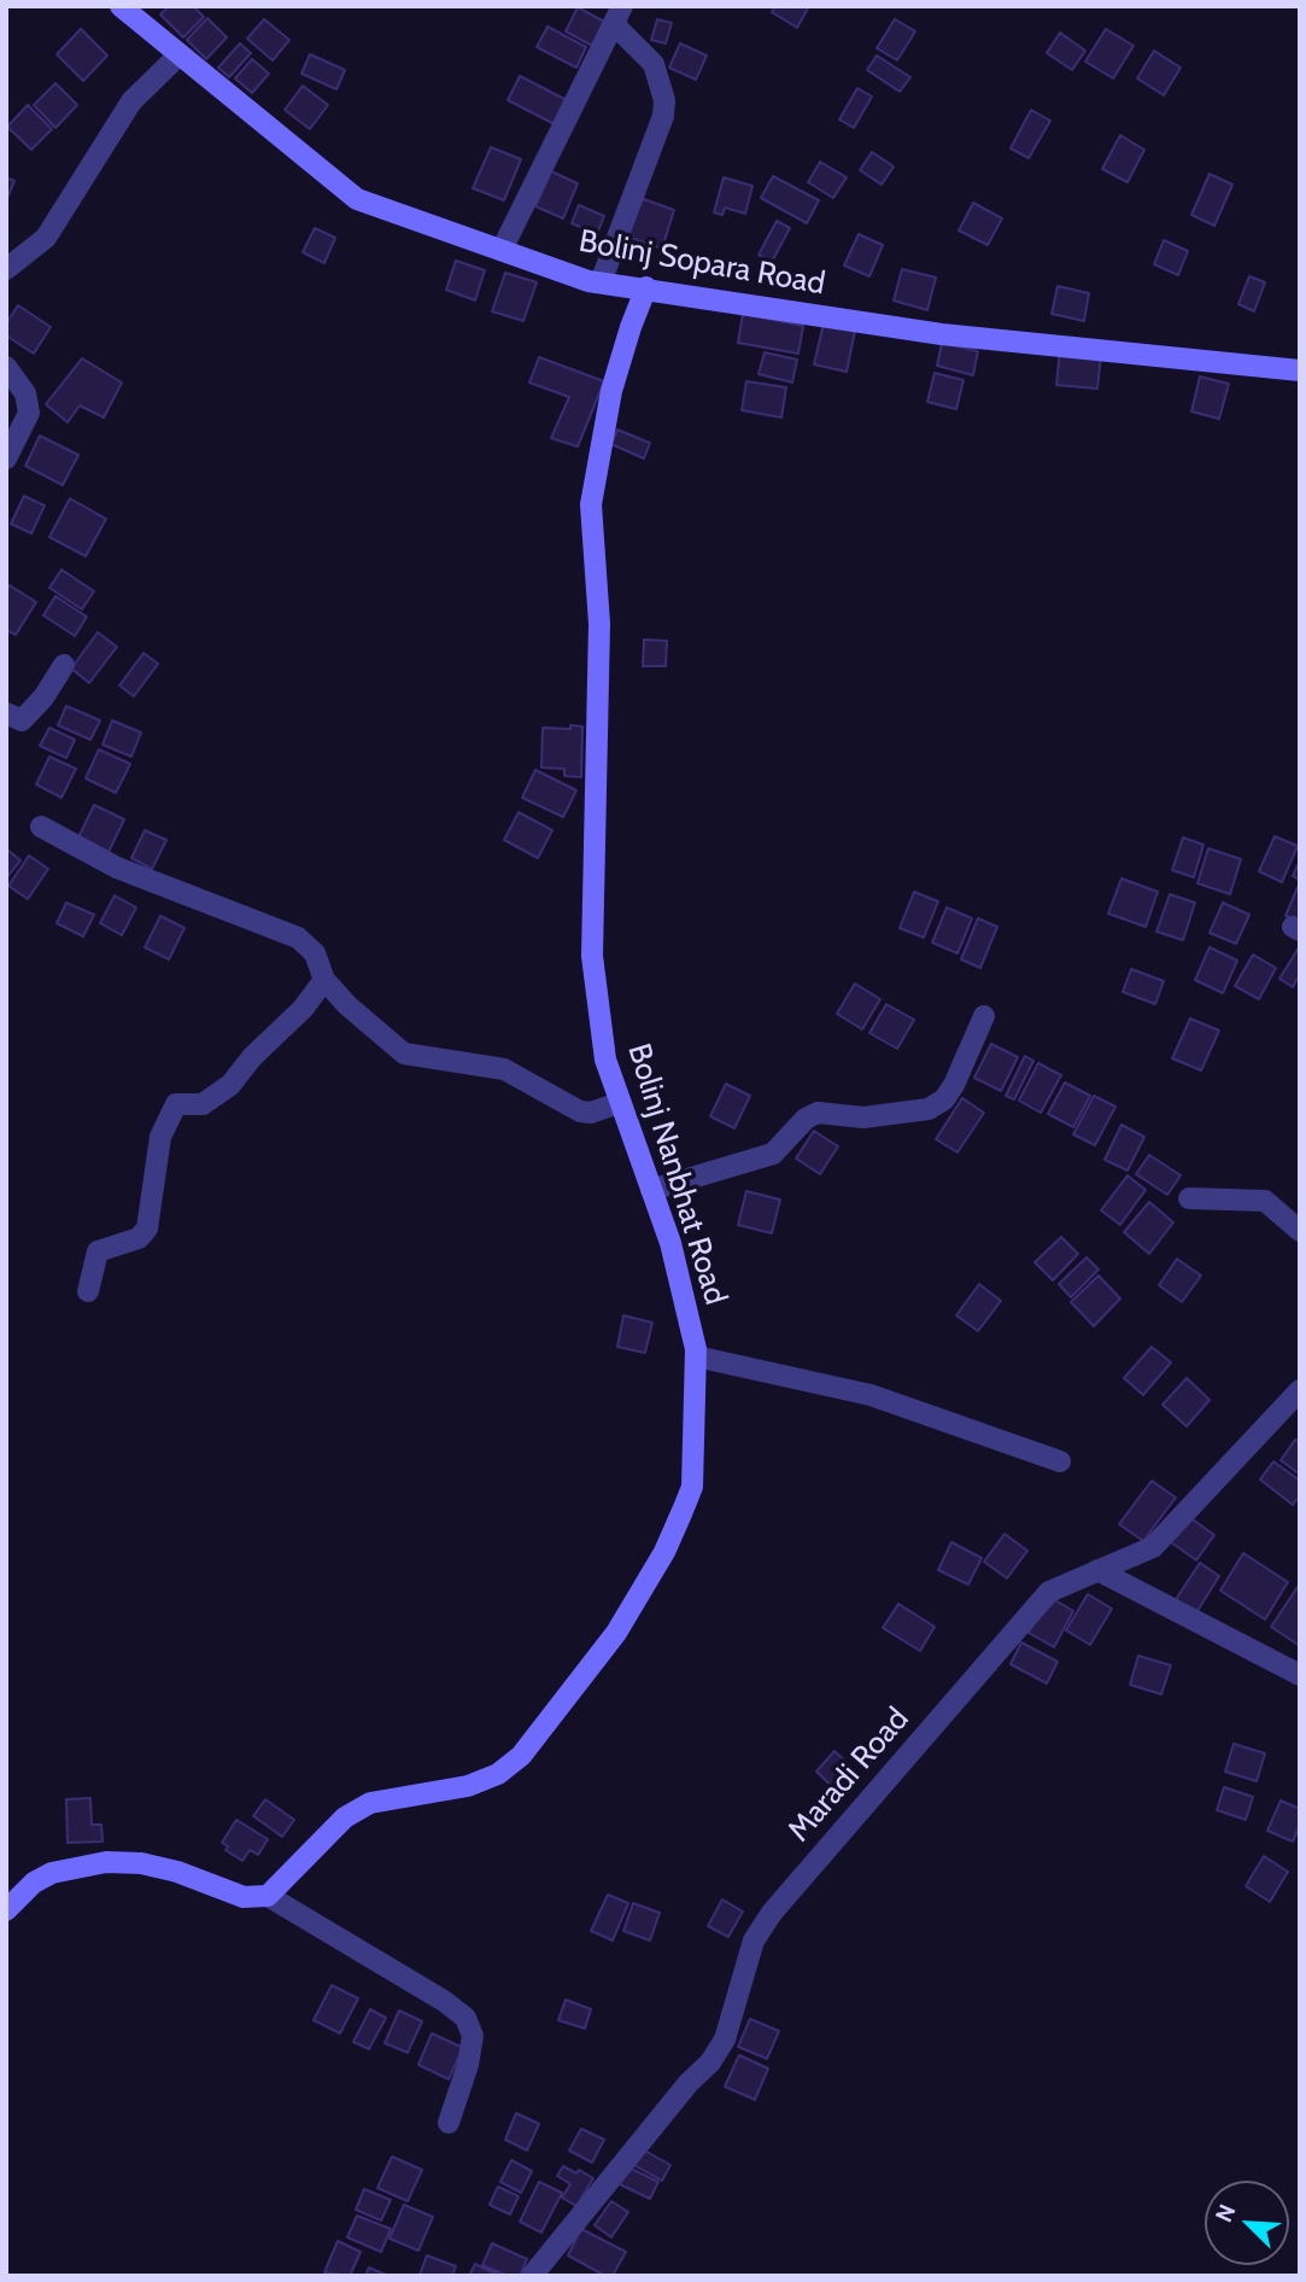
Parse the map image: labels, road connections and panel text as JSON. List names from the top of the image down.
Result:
{
  "streets": {
    "street": ["Bolinj Sopara Road", "Bolinj Nanbhat Road", "Maradi Road"]
  },
  "crossings": [
    ["Bolinj Sopara Road", "Bolinj Nanbhat Road"]
  ],
  "north": "top left"
}
